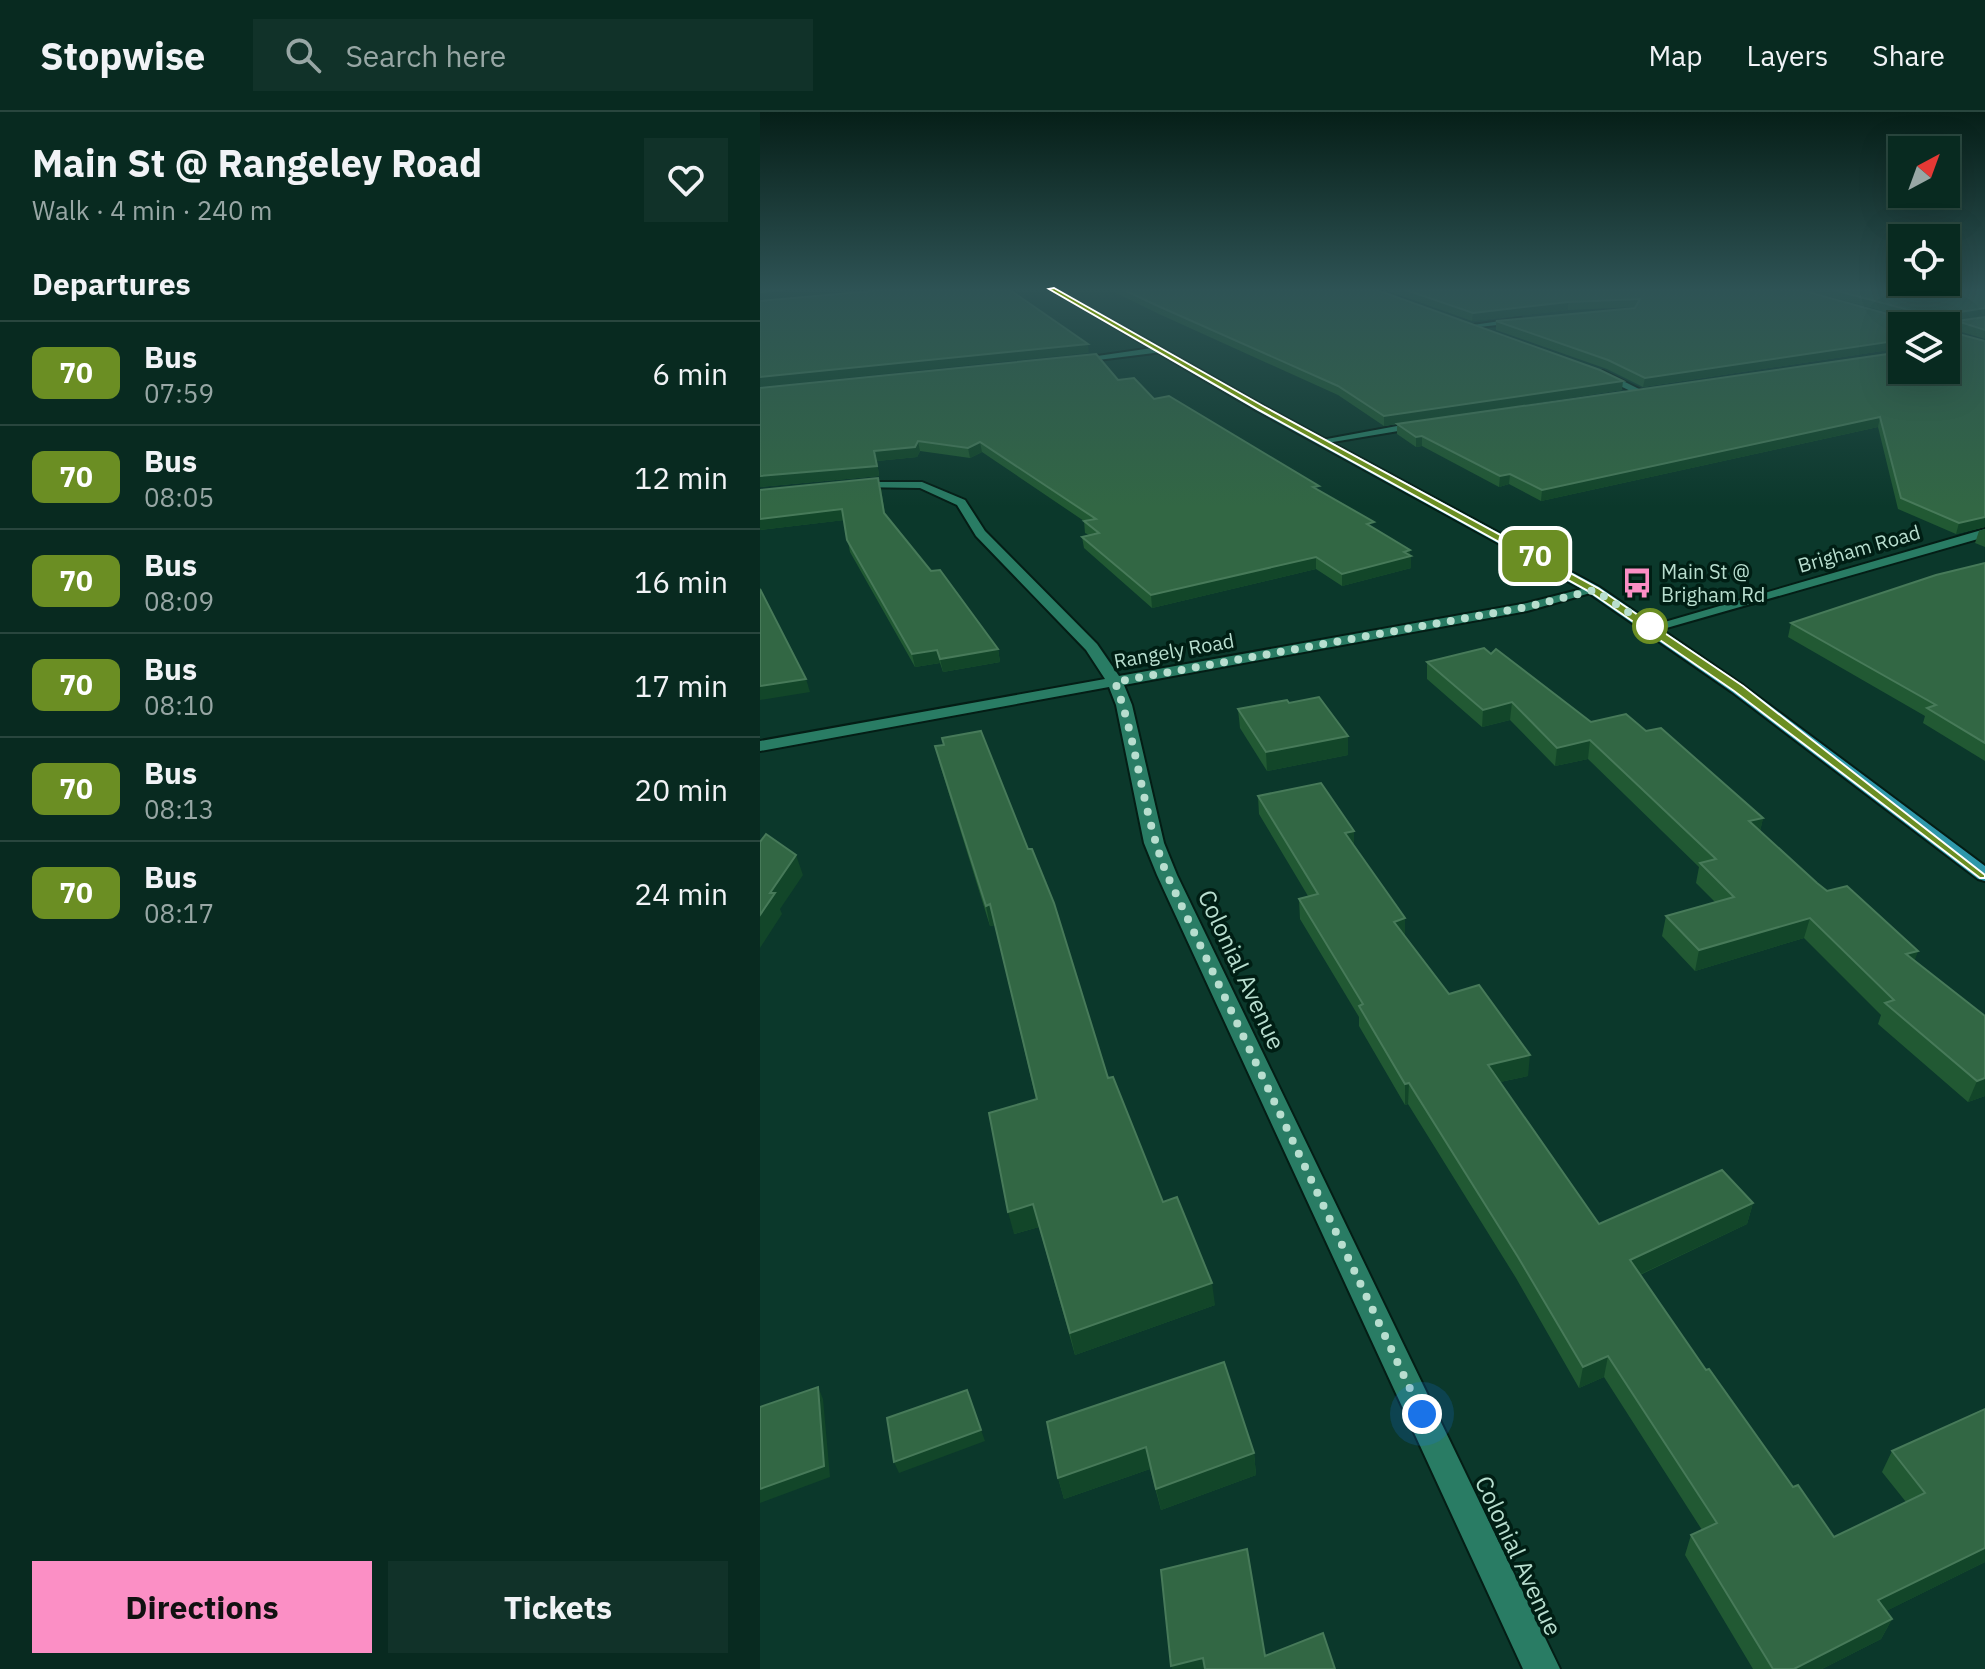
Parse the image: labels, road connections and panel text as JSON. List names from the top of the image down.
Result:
{
  "streets": {
    "street": ["Brigham Road", "Rangely Road", "Colonial Avenue"]
  },
  "crossings": [
    ["Rangely Road", "Colonial Avenue"]
  ],
  "places": {
    "bus stop": ["Main St @ Brigham Rd"]
  },
  "lines": ["bus line 70"],
  "north": "top right",
  "page": {
    "header": "Stopwise",
    "search": "Search here",
    "nav": ["Map", "Layers", "Share"],
    "heading": [
      ["Main St @ Rangeley Road", "Walk · 4 min · 240 m"],
      "Departures"
    ],
    "on_map": "70",
    "list": [
      {
        "mark": "70",
        "name": "Bus",
        "note": "07:59",
        "value": "6 min"
      },
      {
        "mark": "70",
        "name": "Bus",
        "note": "08:05",
        "value": "12 min"
      },
      {
        "mark": "70",
        "name": "Bus",
        "note": "08:09",
        "value": "16 min"
      },
      {
        "mark": "70",
        "name": "Bus",
        "note": "08:10",
        "value": "17 min"
      },
      {
        "mark": "70",
        "name": "Bus",
        "note": "08:13",
        "value": "20 min"
      },
      {
        "mark": "70",
        "name": "Bus",
        "note": "08:17",
        "value": "24 min"
      }
    ],
    "buttons": ["Directions", "Tickets"]
  }
}
